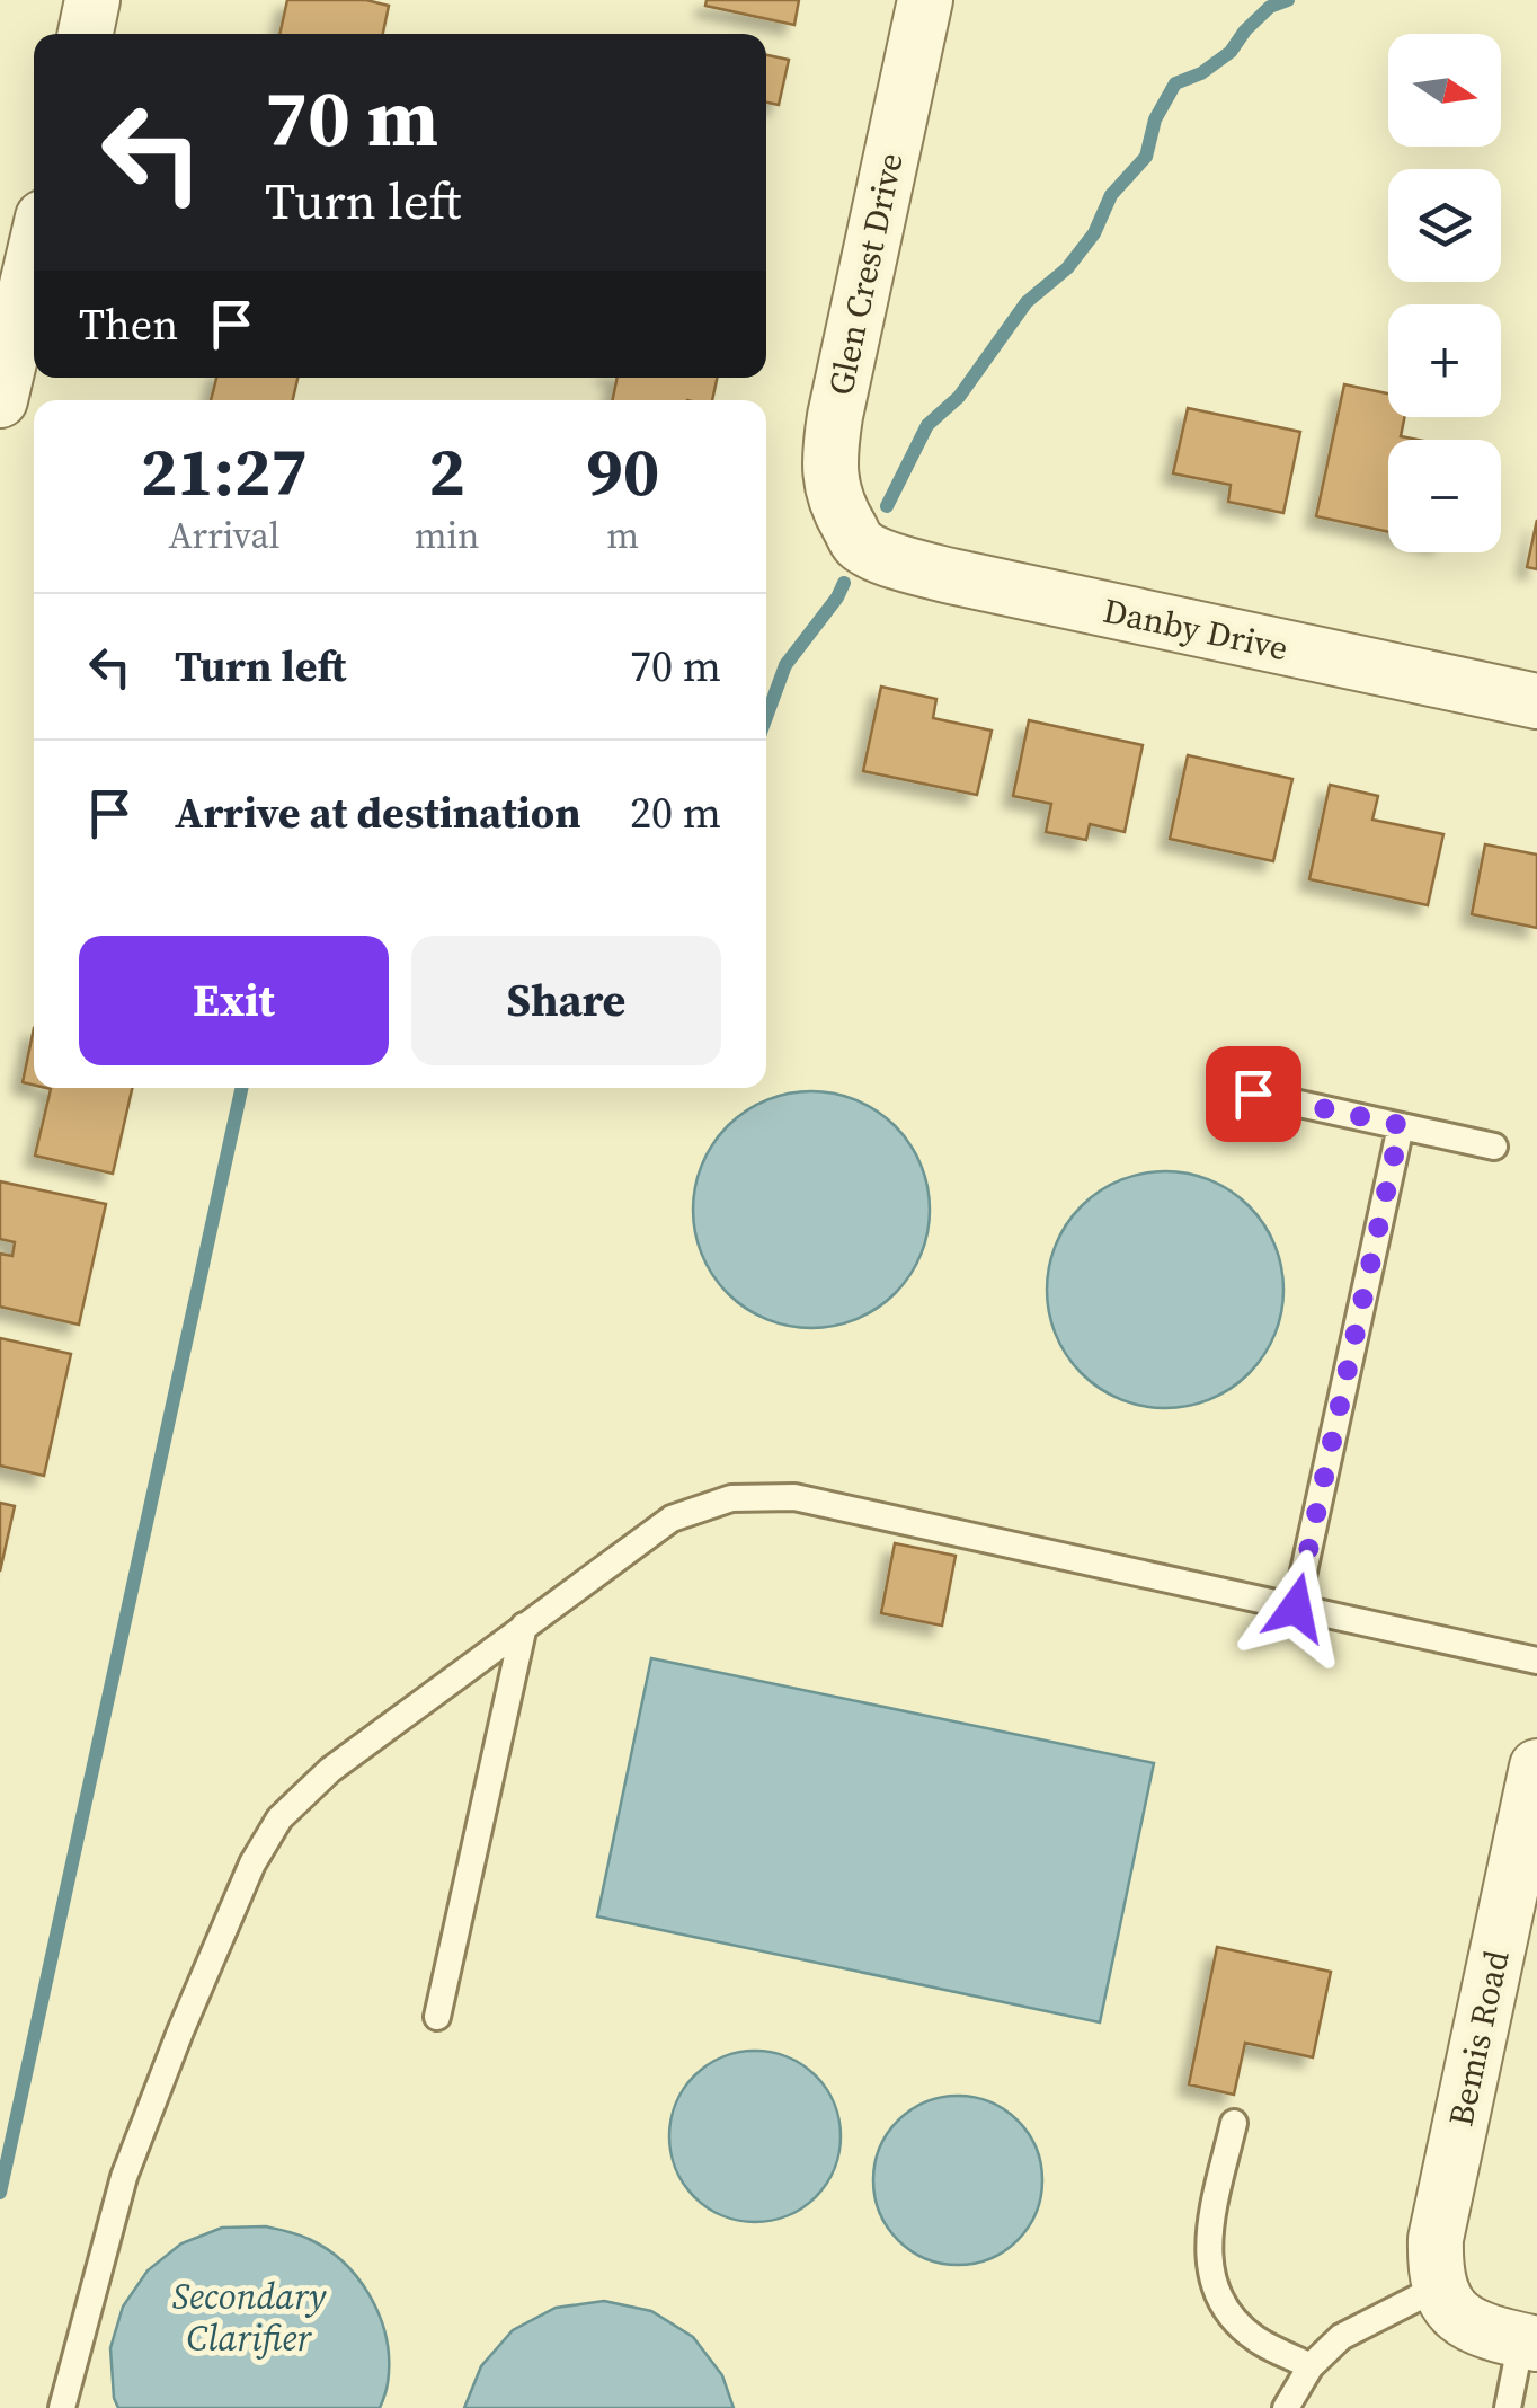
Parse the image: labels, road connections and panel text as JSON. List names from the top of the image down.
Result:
{
  "streets": {
    "street": ["Glen Crest Drive", "Danby Drive", "Bemis Road"]
  },
  "crossings": [
    ["Glen Crest Drive", "Danby Drive"]
  ],
  "water": ["Secondary Clarifier"],
  "north": "right",
  "page": {
    "map_buttons": ["+", "−"],
    "turn": ["70 m", "Turn left"],
    "then": "Then",
    "eta": [
      "21:27",
      "Arrival",
      "2",
      "min",
      "90",
      "m"
    ],
    "list": [
      {
        "name": "Turn left",
        "value": "70 m"
      },
      {
        "name": "Arrive at destination",
        "value": "20 m"
      }
    ],
    "buttons": ["Exit", "Share"]
  }
}
